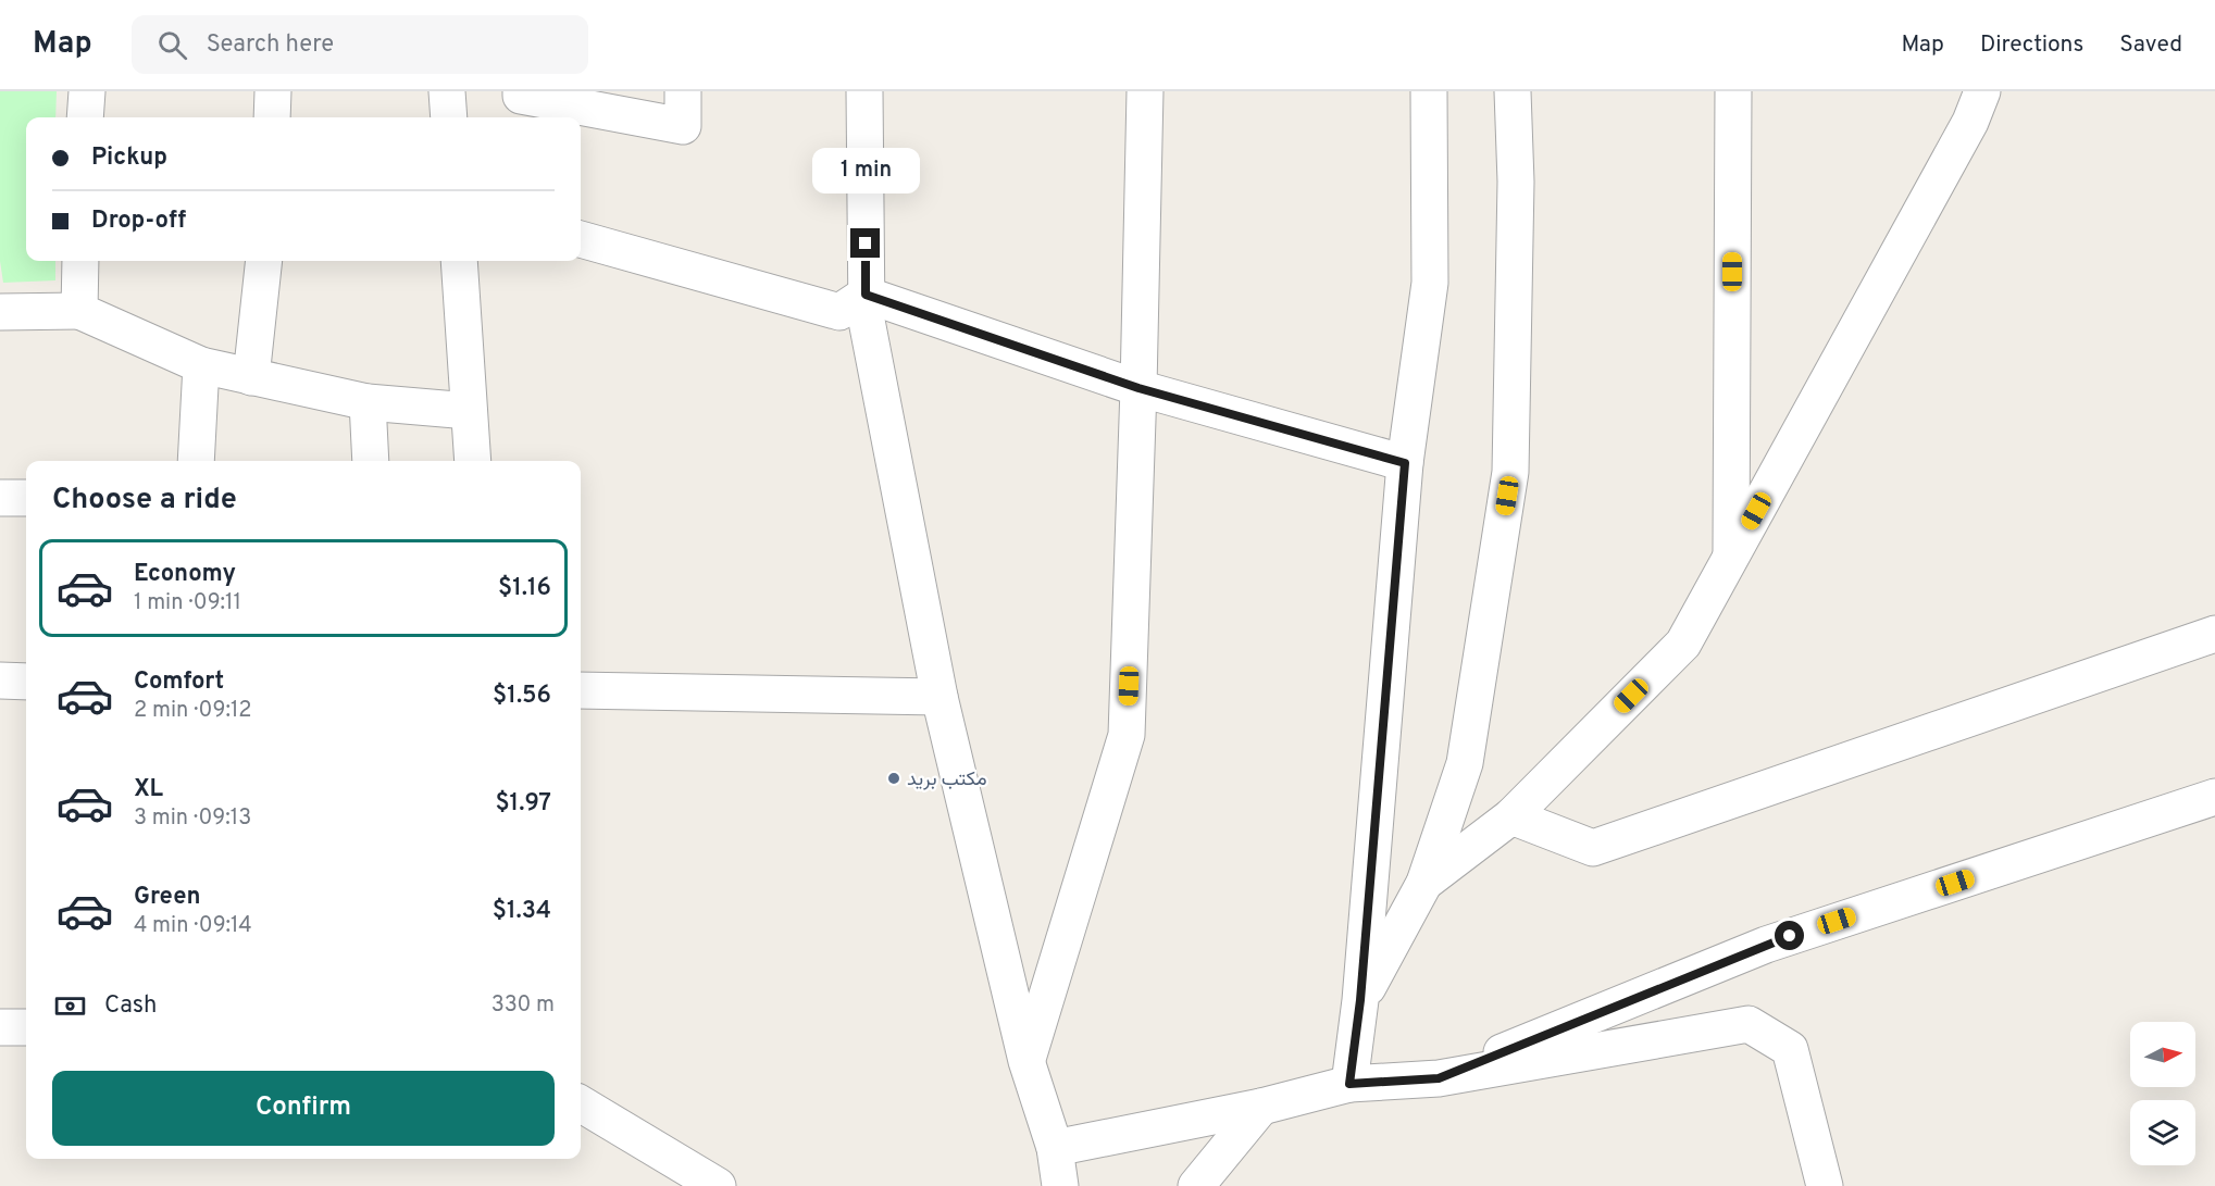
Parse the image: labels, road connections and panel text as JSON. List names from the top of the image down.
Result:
{
  "places": ["مكتب بريد"],
  "north": "right",
  "page": {
    "header": "Map",
    "search": "Search here",
    "nav": ["Map", "Directions", "Saved"],
    "banner": ["Pickup", "Drop-off"],
    "bubble": "1 min",
    "heading": "Choose a ride",
    "list": [
      {
        "name": "Economy",
        "note": "1 min · 09:11",
        "value": "$1.16"
      },
      {
        "name": "Comfort",
        "note": "2 min · 09:12",
        "value": "$1.56"
      },
      {
        "name": "XL",
        "note": "3 min · 09:13",
        "value": "$1.97"
      },
      {
        "name": "Green",
        "note": "4 min · 09:14",
        "value": "$1.34"
      }
    ],
    "pay": ["Cash", "330 m"],
    "buttons": "Confirm"
  }
}
